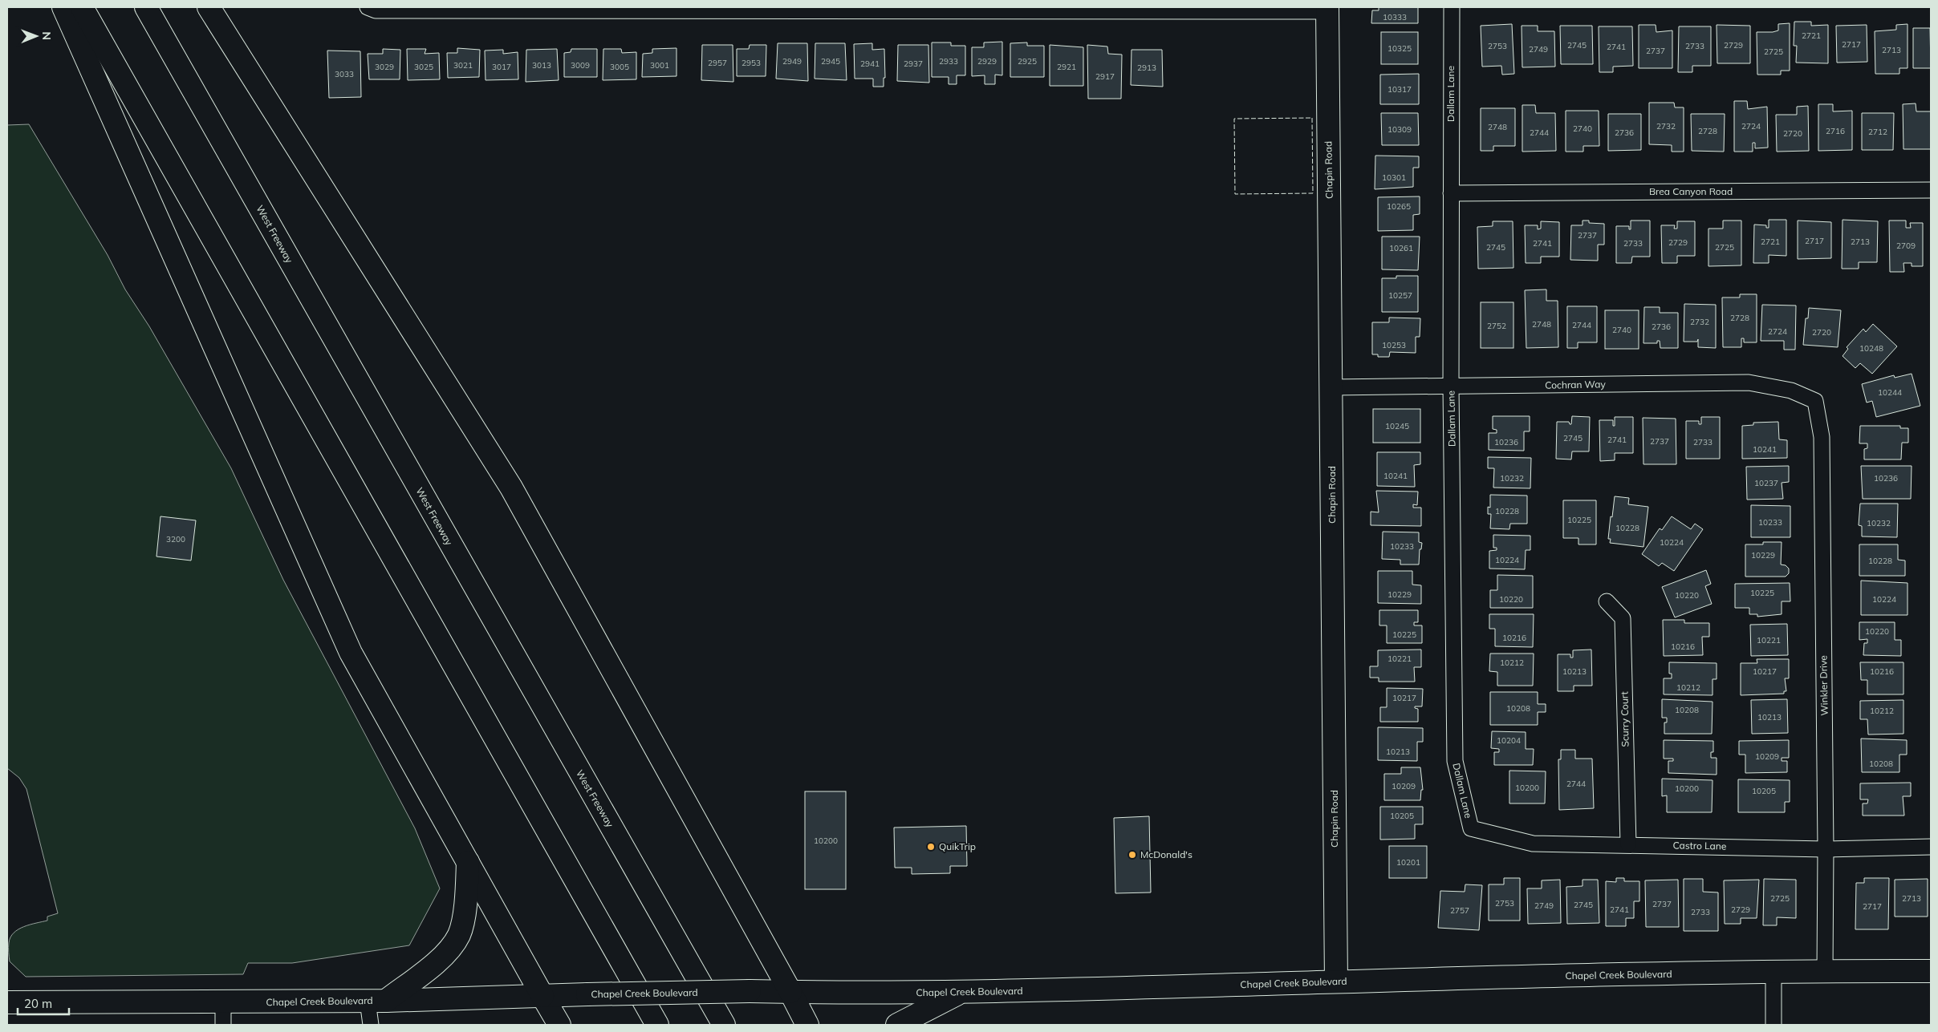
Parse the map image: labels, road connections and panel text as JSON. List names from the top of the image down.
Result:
{
  "streets": {
    "main road": ["Chapin Road", "West Freeway", "Chapel Creek Boulevard"],
    "street": [
      "Dallam Lane",
      "Brea Canyon Road",
      "Cochran Way",
      "Winkler Drive",
      "Scurry Court",
      "Castro Lane"
    ]
  },
  "crossings": [
    ["Dallam Lane", "Brea Canyon Road"],
    ["Dallam Lane", "Cochran Way"],
    ["Dallam Lane", "Castro Lane"],
    ["Chapin Road", "Cochran Way"],
    ["Chapin Road", "Chapel Creek Boulevard"],
    ["Cochran Way", "Winkler Drive"],
    ["Winkler Drive", "Castro Lane"],
    ["Winkler Drive", "Chapel Creek Boulevard"],
    ["Scurry Court", "Castro Lane"]
  ],
  "places": ["QuikTrip", "McDonald's"],
  "house_numbers": [
    "10333",
    "2721",
    "2717",
    "2745",
    "2729",
    "2753",
    "2733",
    "2741",
    "10325",
    "2749",
    "2713",
    "2737",
    "2725",
    "2949",
    "2945",
    "2933",
    "2929",
    "2925",
    "2957",
    "2953",
    "2941",
    "2937",
    "3021",
    "3013",
    "3009",
    "3001",
    "3029",
    "3025",
    "3017",
    "3005",
    "2921",
    "2913",
    "3033",
    "2917",
    "10317",
    "2732",
    "2724",
    "2748",
    "2740",
    "10309",
    "2728",
    "2716",
    "2712",
    "2744",
    "2736",
    "2720",
    "10301",
    "10265",
    "2737",
    "2717",
    "2721",
    "2713",
    "2729",
    "2741",
    "2733",
    "2709",
    "2745",
    "2725",
    "10261",
    "10257",
    "2728",
    "2732",
    "2748",
    "2744",
    "2752",
    "2736",
    "2740",
    "2724",
    "2720",
    "10253",
    "10248",
    "10244",
    "10245",
    "2745",
    "2741",
    "2737",
    "10236",
    "2733",
    "10241",
    "10241",
    "10232",
    "10236",
    "10237",
    "10228",
    "10225",
    "10233",
    "10232",
    "10228",
    "3200",
    "10224",
    "10233",
    "10229",
    "10224",
    "10228",
    "10225",
    "10229",
    "10220",
    "10220",
    "10224",
    "10220",
    "10225",
    "10216",
    "10221",
    "10216",
    "10221",
    "10212",
    "10213",
    "10217",
    "10216",
    "10212",
    "10217",
    "10208",
    "10208",
    "10212",
    "10213",
    "10204",
    "10213",
    "10209",
    "10208",
    "2744",
    "10209",
    "10200",
    "10200",
    "10205",
    "10205",
    "10200",
    "10201",
    "2725",
    "2713",
    "2753",
    "2737",
    "2745",
    "2749",
    "2717",
    "2741",
    "2729",
    "2757",
    "2733"
  ],
  "scale_bar": "20 m",
  "north": "right"
}
